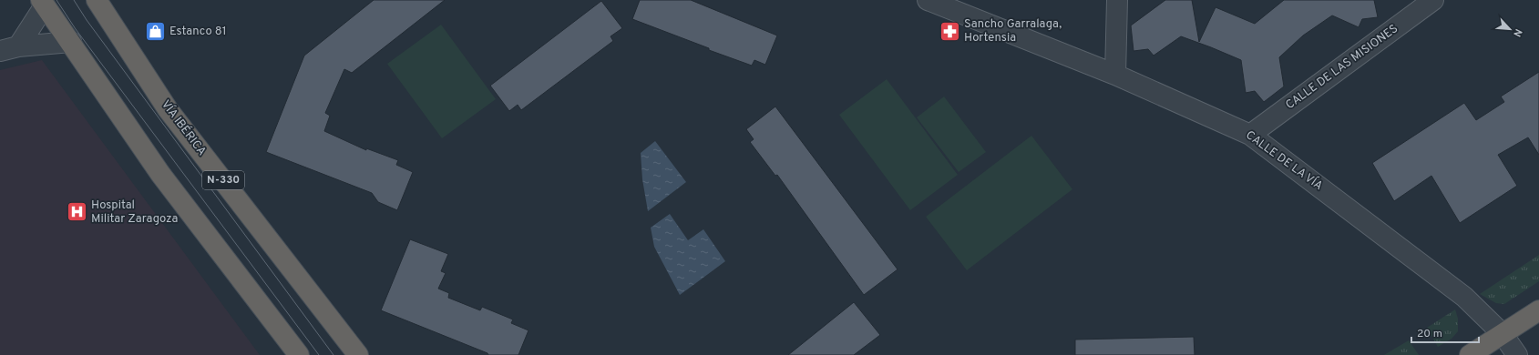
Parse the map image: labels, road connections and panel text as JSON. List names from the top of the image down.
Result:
{
  "streets": {
    "highway": ["VÍA IBÉRICA", "N-330"],
    "street": ["CALLE DE LAS MISIONES", "CALLE DE LA VÍA"]
  },
  "crossings": [
    ["CALLE DE LAS MISIONES", "CALLE DE LA VÍA"]
  ],
  "places": {
    "pharmacy": ["Sancho Garralaga, Hortensia"],
    "shop": ["Estanco 81"],
    "hospital": ["Hospital Militar Zaragoza"]
  },
  "scale_bar": "20 m",
  "north": "bottom right"
}
